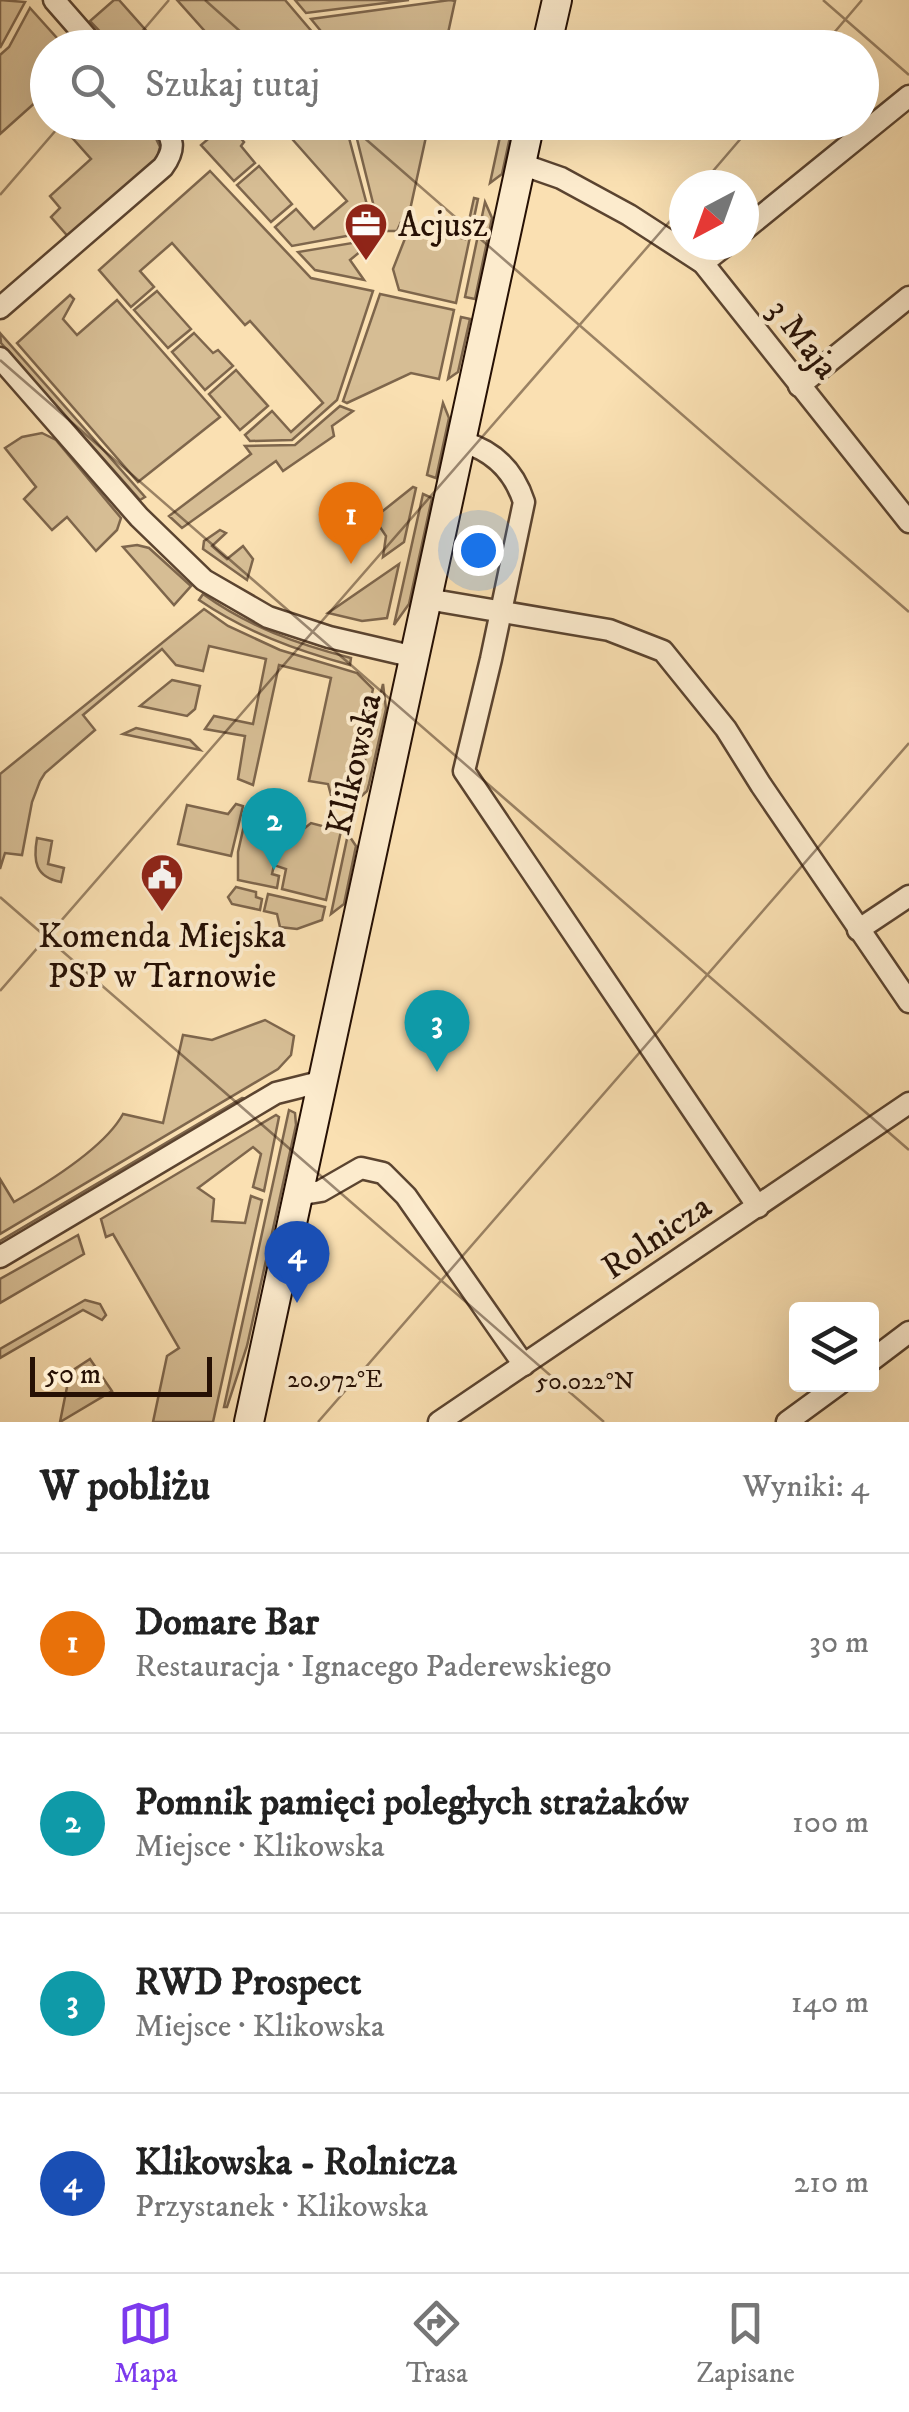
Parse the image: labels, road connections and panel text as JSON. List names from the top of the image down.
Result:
{
  "streets": {
    "street": ["3 Maja", "Klikowska", "Rolnicza"]
  },
  "crossings": [
    ["3 Maja", "Klikowska"]
  ],
  "places": {
    "office": ["Acjusz"],
    "public building": ["Komenda Miejska PSP w Tarnowie"]
  },
  "scale_bar": "50 m",
  "north": "bottom left",
  "page": {
    "search": "Szukaj tutaj",
    "pins": [
      "1",
      "2",
      "3",
      "4"
    ],
    "scale": "50 m",
    "heading": ["W pobliżu", "Wyniki: 4"],
    "list": [
      {
        "mark": "1",
        "name": "Domare Bar",
        "note": "Restauracja · Ignacego Paderewskiego",
        "value": "30 m"
      },
      {
        "mark": "2",
        "name": "Pomnik pamięci poległych strażaków",
        "note": "Miejsce · Klikowska",
        "value": "100 m"
      },
      {
        "mark": "3",
        "name": "RWD Prospect",
        "note": "Miejsce · Klikowska",
        "value": "140 m"
      },
      {
        "mark": "4",
        "name": "Klikowska - Rolnicza",
        "note": "Przystanek · Klikowska",
        "value": "210 m"
      }
    ],
    "nav": ["Mapa", "Trasa", "Zapisane"]
  },
  "coordinates": ["20.972°E", "50.022°N"]
}
